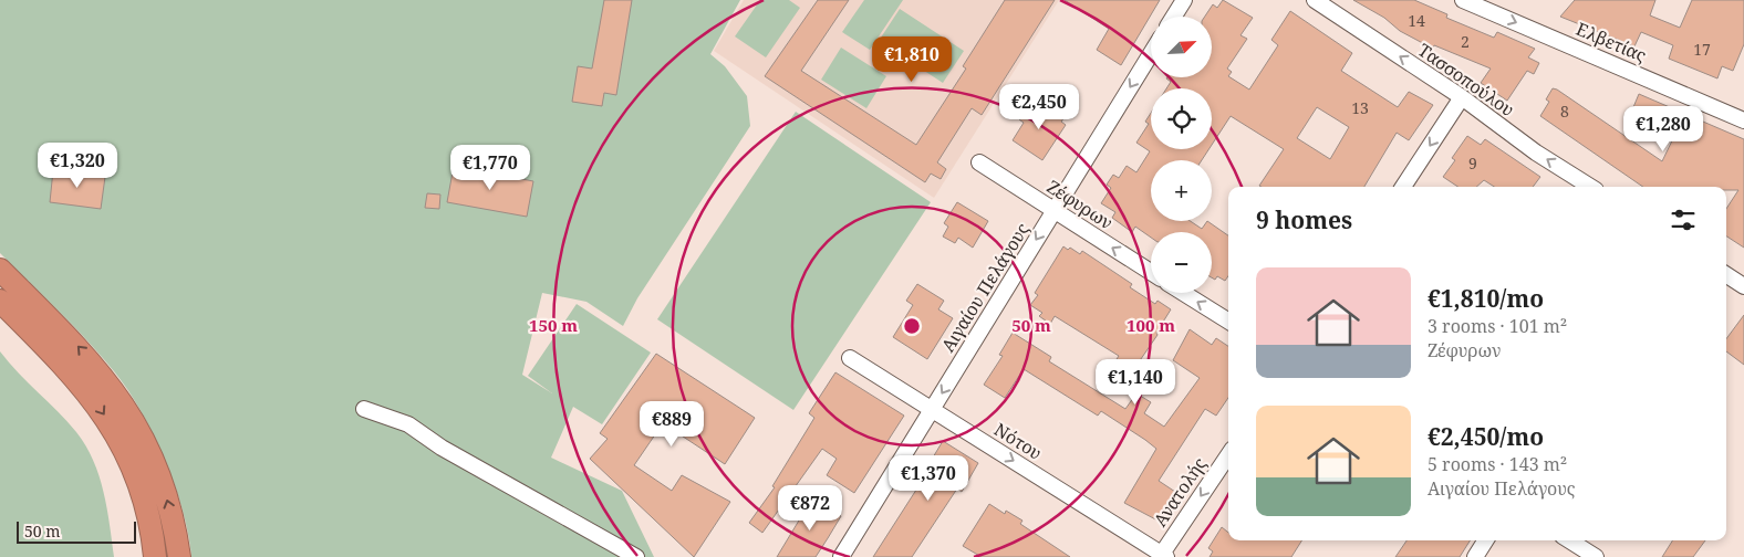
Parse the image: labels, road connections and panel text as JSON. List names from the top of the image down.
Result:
{
  "streets": {
    "street": [
      "Ελβετίας",
      "Τασσοπούλου",
      "Ζέφυρων",
      "Αιγαίου Πελάγους",
      "Νότου",
      "Ανατολής"
    ]
  },
  "crossings": [
    ["Ζέφυρων", "Αιγαίου Πελάγους"],
    ["Αιγαίου Πελάγους", "Νότου"],
    ["Νότου", "Ανατολής"]
  ],
  "one_way": [
    "Ελβετίας",
    "Τασσοπούλου",
    "Ζέφυρων",
    "Αιγαίου Πελάγους",
    "Νότου",
    "Ανατολής"
  ],
  "house_numbers": [
    "14",
    "2",
    "17",
    "13",
    "8",
    "9"
  ],
  "scale_bar": "50 m",
  "north": "top right",
  "page": {
    "map_buttons": ["+", "−"],
    "price": [
      "€1,810",
      "€2,450",
      "€1,280",
      "€1,320",
      "€1,770",
      "€1,140",
      "€889",
      "€1,370",
      "€872"
    ],
    "heading": "9 homes",
    "list": [
      {
        "name": "€1,810/mo",
        "note": "3 rooms · 101 m² · Ζέφυρων"
      },
      {
        "name": "€2,450/mo",
        "note": "5 rooms · 143 m² · Αιγαίου Πελάγους"
      }
    ],
    "scale": "50 m"
  },
  "rings": ["50 m", "100 m", "150 m"]
}
